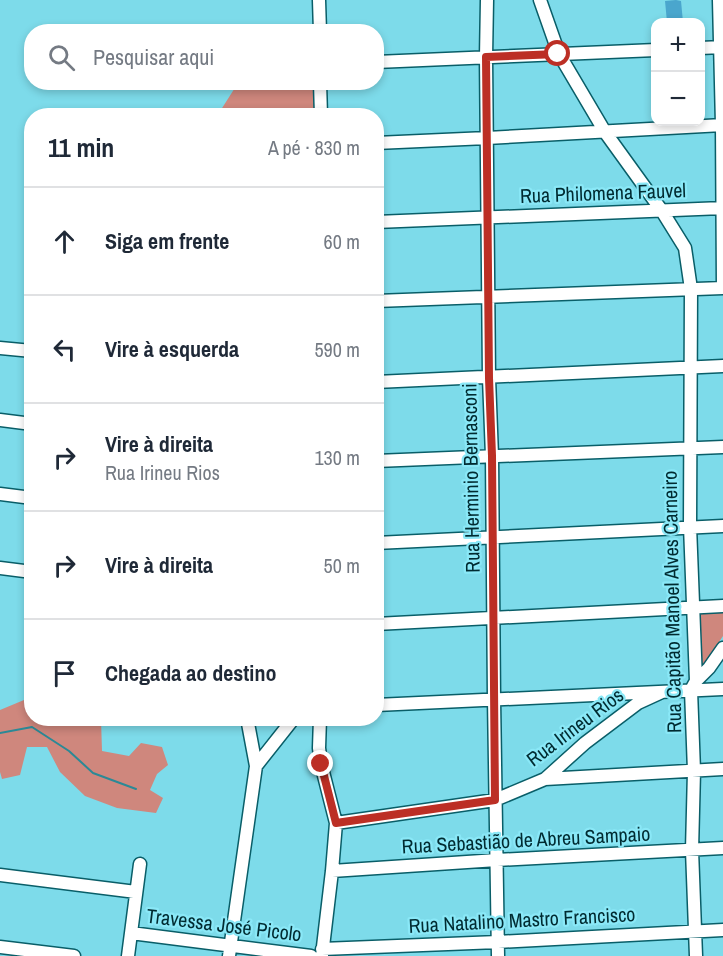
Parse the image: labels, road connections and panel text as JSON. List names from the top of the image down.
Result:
{
  "streets": {
    "street": [
      "Rua Philomena Fauvel",
      "Rua Herminio Bernasconi",
      "Rua Capitão Manoel Alves Carneiro",
      "Rua Irineu Rios",
      "Rua Sebastião de Abreu Sampaio",
      "Rua Natalino Mastro Francisco",
      "Travessa José Picolo"
    ]
  },
  "crossings": [
    ["Rua Philomena Fauvel", "Rua Herminio Bernasconi"],
    ["Rua Philomena Fauvel", "Rua Capitão Manoel Alves Carneiro"],
    ["Rua Herminio Bernasconi", "Rua Irineu Rios"],
    ["Rua Herminio Bernasconi", "Rua Sebastião de Abreu Sampaio"],
    ["Rua Herminio Bernasconi", "Rua Natalino Mastro Francisco"],
    ["Rua Capitão Manoel Alves Carneiro", "Rua Sebastião de Abreu Sampaio"],
    ["Rua Capitão Manoel Alves Carneiro", "Rua Natalino Mastro Francisco"]
  ],
  "page": {
    "map_buttons": ["+", "−"],
    "search": "Pesquisar aqui",
    "heading": ["11 min", "A pé · 830 m"],
    "list": [
      ["Siga em frente", "60 m"],
      ["Vire à esquerda", "590 m"],
      ["Vire à direita", "Rua Irineu Rios", "130 m"],
      ["Vire à direita", "50 m"],
      "Chegada ao destino"
    ]
  }
}
